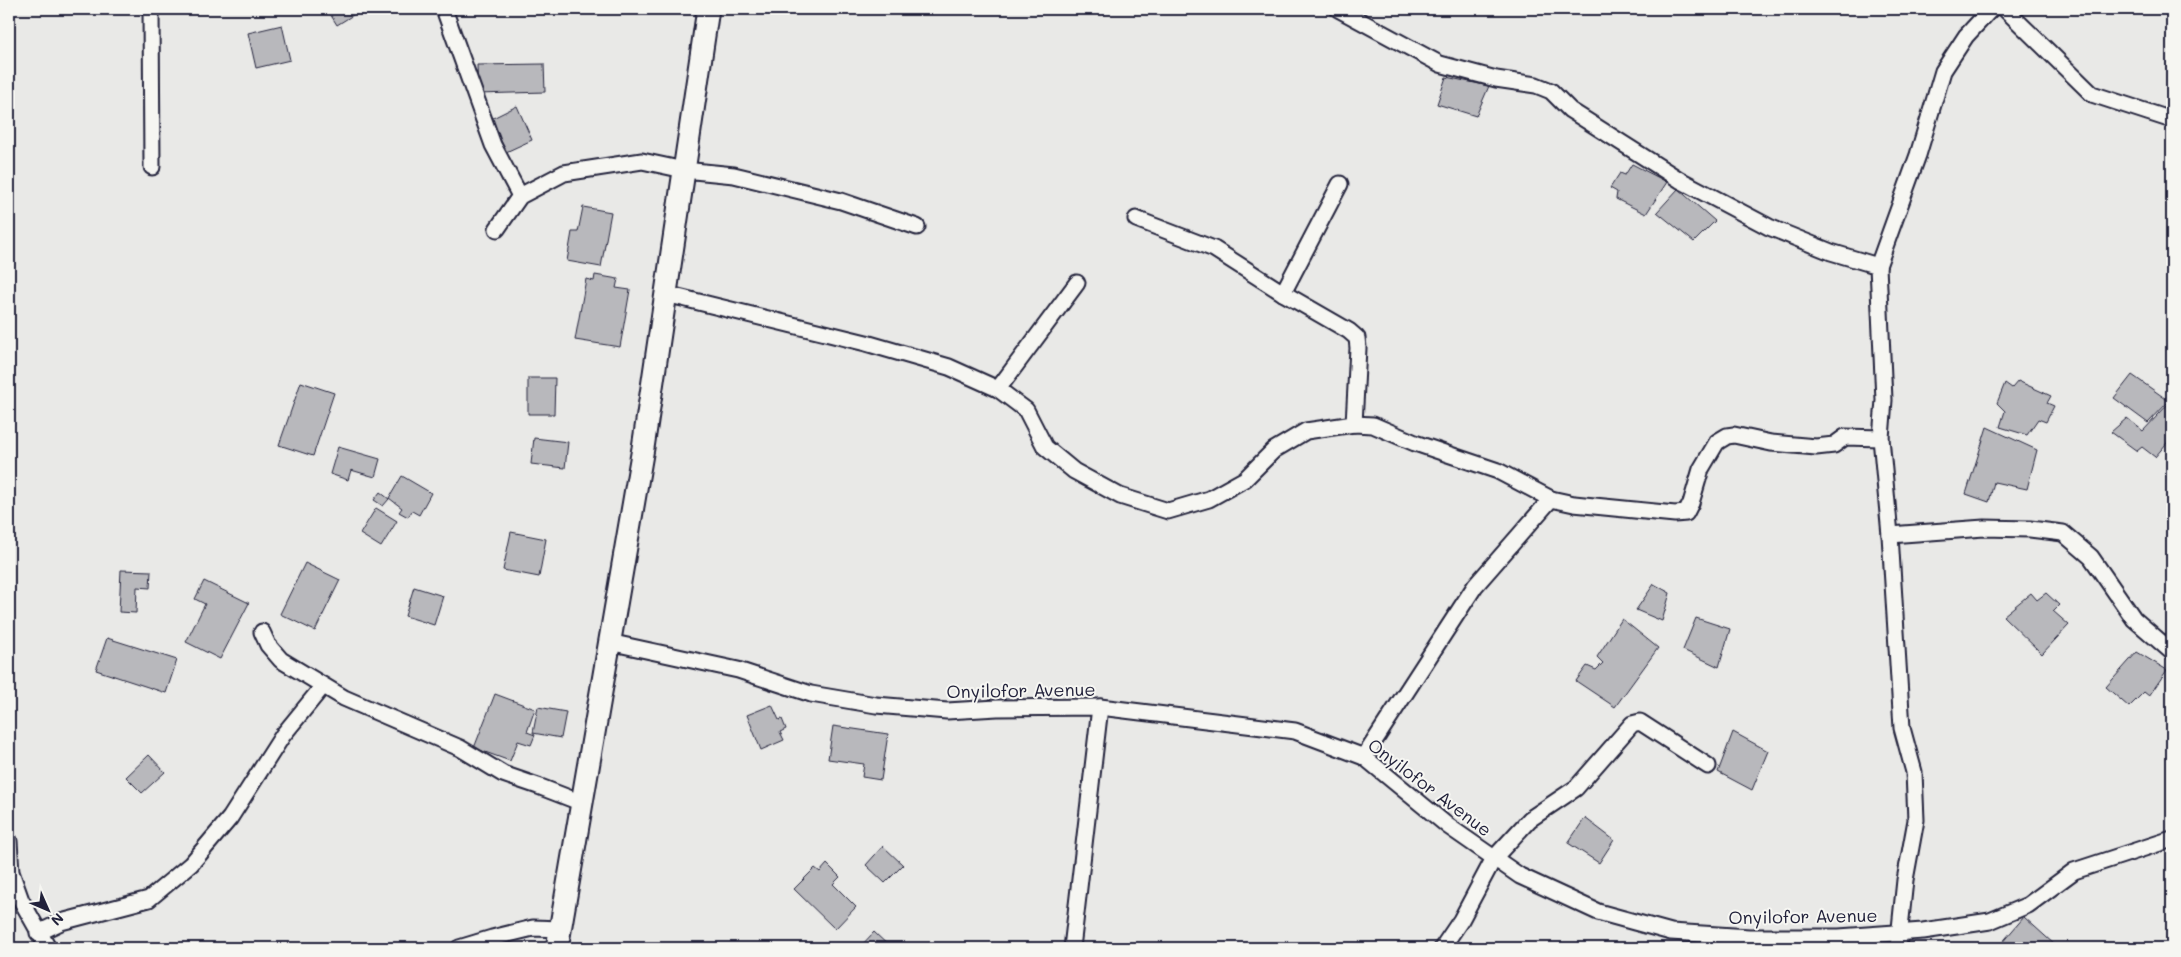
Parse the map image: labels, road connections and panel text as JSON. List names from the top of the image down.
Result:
{
  "streets": {
    "street": ["Onyilofor Avenue"]
  },
  "north": "bottom right"
}
